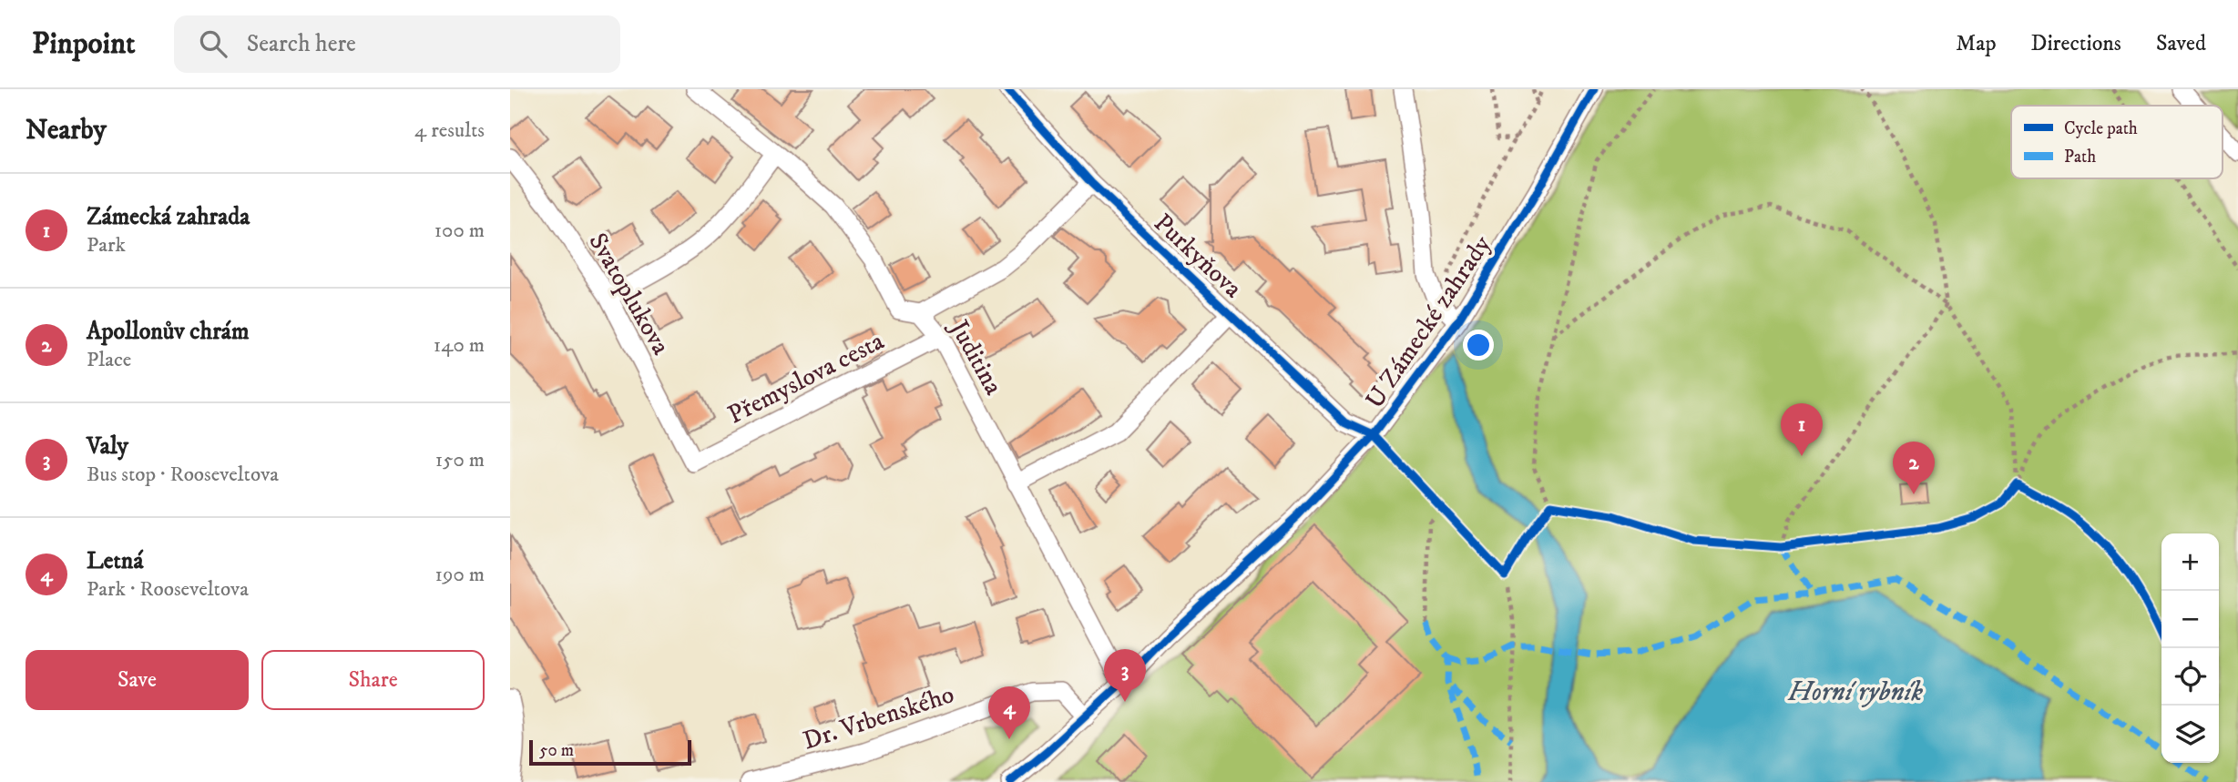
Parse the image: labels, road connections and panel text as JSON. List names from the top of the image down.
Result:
{
  "streets": {
    "street": [
      "Purkyňova",
      "Svatoplukova",
      "U Zámecké zahrady",
      "Juditina",
      "Přemyslova cesta",
      "Dr. Vrbenského"
    ]
  },
  "crossings": [
    ["Purkyňova", "U Zámecké zahrady"],
    ["Svatoplukova", "Přemyslova cesta"],
    ["U Zámecké zahrady", "Juditina"],
    ["U Zámecké zahrady", "Dr. Vrbenského"],
    ["Juditina", "Přemyslova cesta"]
  ],
  "water": ["Horní rybník"],
  "legend": ["Cycle path", "Path"],
  "scale_bar": "50 m",
  "page": {
    "header": "Pinpoint",
    "search": "Search here",
    "nav": ["Map", "Directions", "Saved"],
    "heading": ["Nearby", "4 results"],
    "list": [
      {
        "mark": "1",
        "name": "Zámecká zahrada",
        "note": "Park",
        "value": "100 m"
      },
      {
        "mark": "2",
        "name": "Apollonův chrám",
        "note": "Place",
        "value": "140 m"
      },
      {
        "mark": "3",
        "name": "Valy",
        "note": "Bus stop · Rooseveltova",
        "value": "150 m"
      },
      {
        "mark": "4",
        "name": "Letná",
        "note": "Park · Rooseveltova",
        "value": "190 m"
      }
    ],
    "pins": [
      "1",
      "2",
      "3",
      "4"
    ],
    "map_buttons": ["+", "−"],
    "buttons": ["Save", "Share"],
    "scale": "50 m"
  }
}
